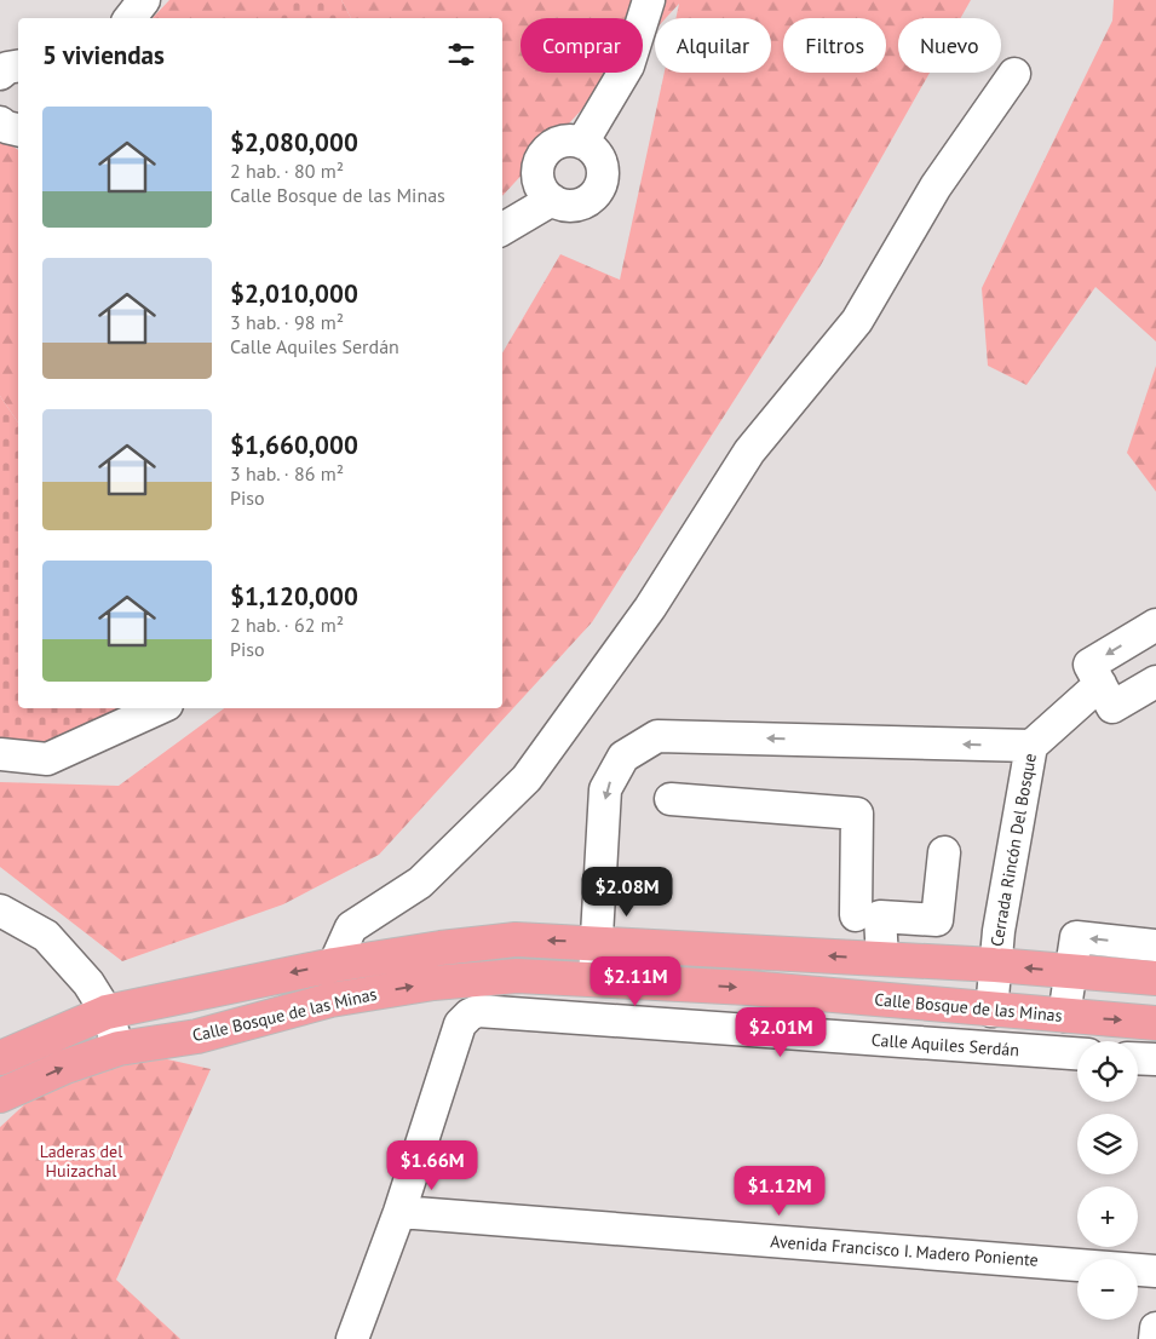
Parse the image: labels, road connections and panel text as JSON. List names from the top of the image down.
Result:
{
  "streets": {
    "main road": ["Calle Bosque de las Minas"],
    "street": ["Cerrada Rincón Del Bosque", "Calle Aquiles Serdán", "Avenida Francisco I. Madero Poniente"]
  },
  "crossings": [
    ["Cerrada Rincón Del Bosque", "Calle Bosque de las Minas"],
    ["Calle Aquiles Serdán", "Avenida Francisco I. Madero Poniente"]
  ],
  "parks": ["Laderas del Huizachal"],
  "page": {
    "chip": [
      "Comprar",
      "Alquilar",
      "Filtros",
      "Nuevo"
    ],
    "heading": "5 viviendas",
    "list": [
      {
        "name": "$2,080,000",
        "note": "2 hab. · 80 m² · Calle Bosque de las Minas"
      },
      {
        "name": "$2,010,000",
        "note": "3 hab. · 98 m² · Calle Aquiles Serdán"
      },
      {
        "name": "$1,660,000",
        "note": "3 hab. · 86 m² · Piso"
      },
      {
        "name": "$1,120,000",
        "note": "2 hab. · 62 m² · Piso"
      }
    ],
    "price": [
      "$2.08M",
      "$2.11M",
      "$2.01M",
      "$1.66M",
      "$1.12M"
    ],
    "map_buttons": ["+", "−"]
  }
}
